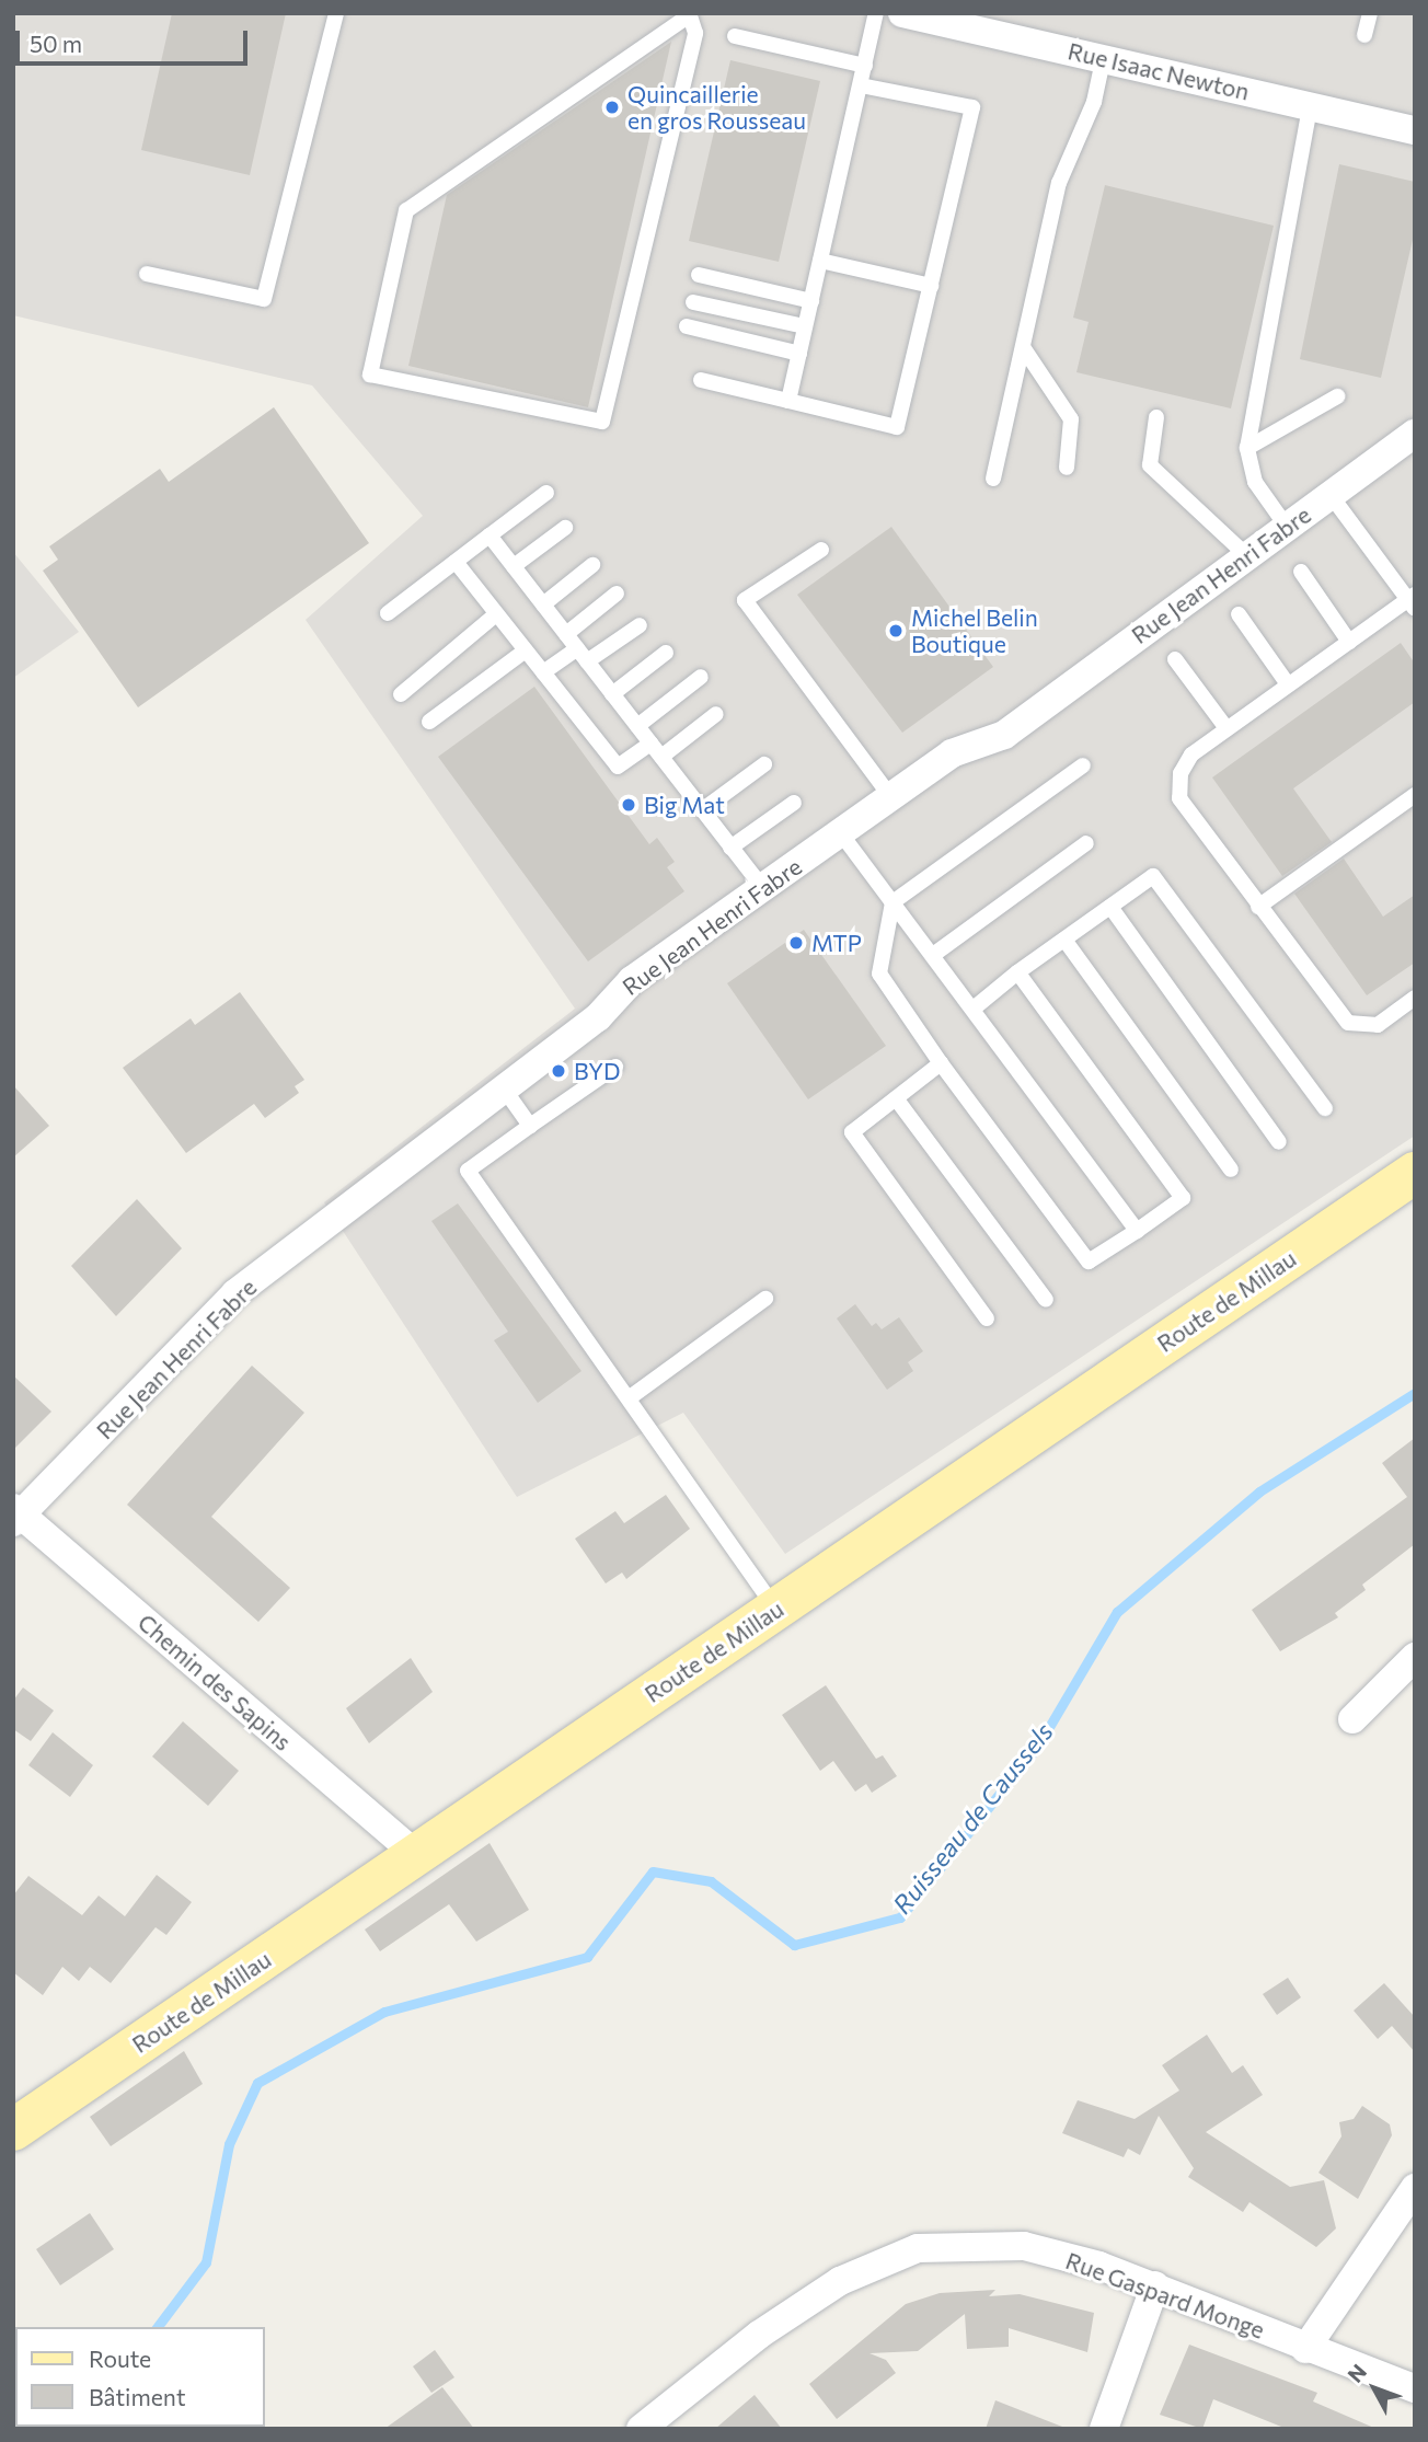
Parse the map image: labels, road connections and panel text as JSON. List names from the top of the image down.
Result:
{
  "streets": {
    "main road": ["Route de Millau"],
    "street": [
      "Rue Isaac Newton",
      "Rue Jean Henri Fabre",
      "Chemin des Sapins",
      "Rue Gaspard Monge"
    ]
  },
  "crossings": [
    ["Rue Jean Henri Fabre", "Chemin des Sapins"],
    ["Route de Millau", "Chemin des Sapins"]
  ],
  "water": ["Ruisseau de Caussels"],
  "places": [
    "Quincaillerie en gros Rousseau",
    "Michel Belin Boutique",
    "Big Mat",
    "MTP",
    "BYD"
  ],
  "legend": ["Route", "Bâtiment"],
  "scale_bar": "50 m",
  "north": "top left"
}
